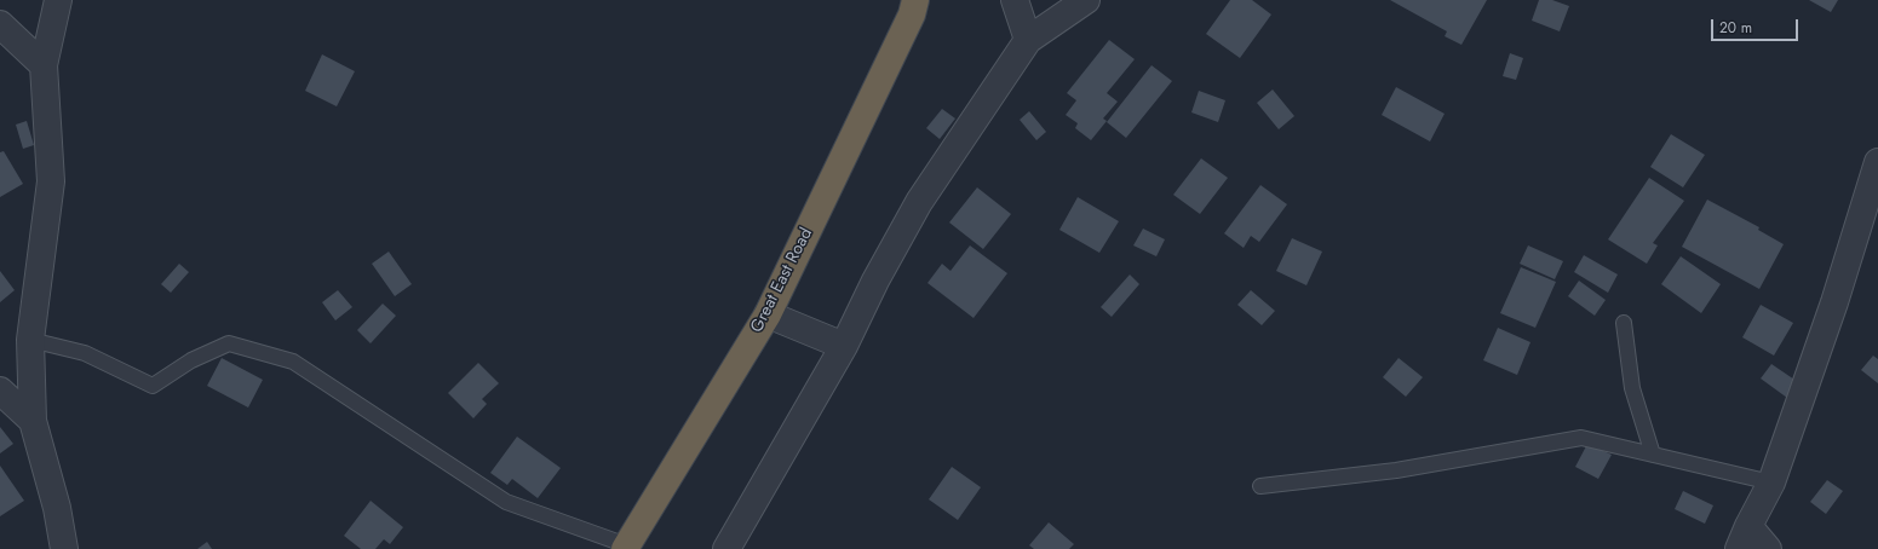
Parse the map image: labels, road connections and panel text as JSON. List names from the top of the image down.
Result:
{
  "streets": {
    "highway": ["Great East Road"]
  },
  "scale_bar": "20 m"
}
